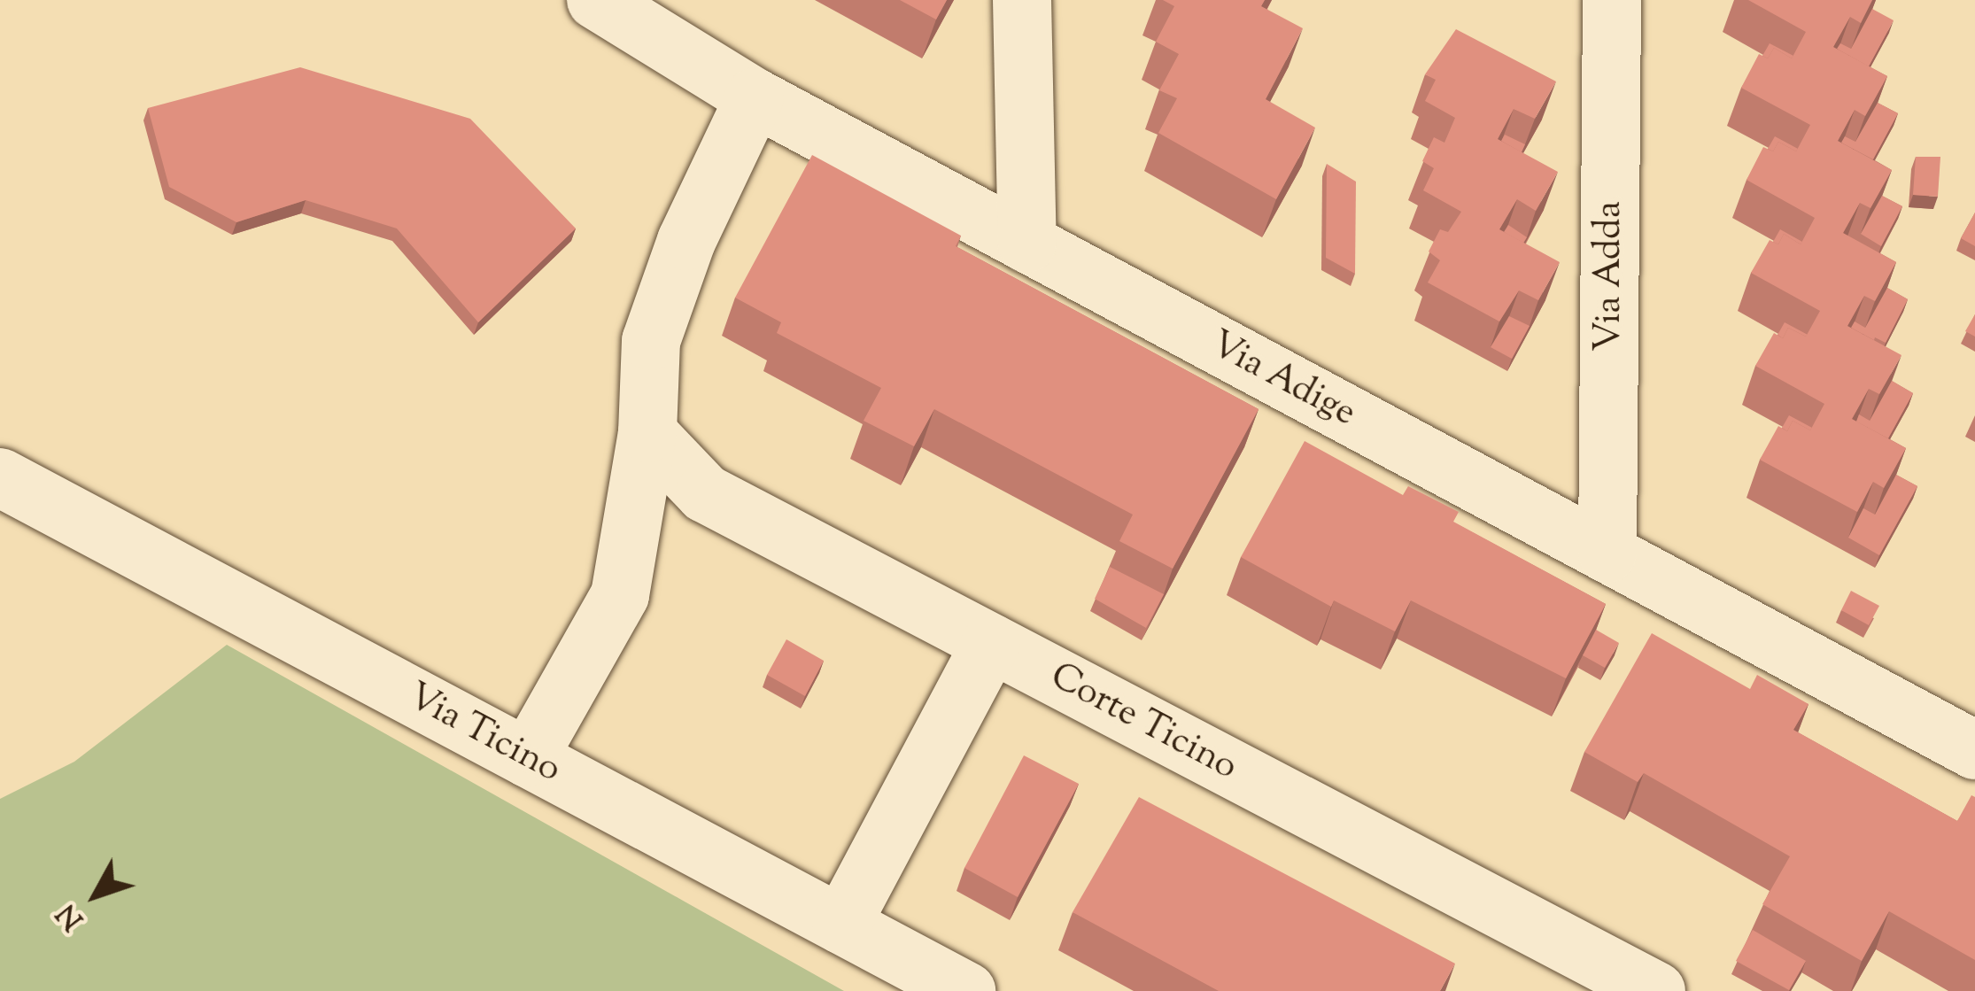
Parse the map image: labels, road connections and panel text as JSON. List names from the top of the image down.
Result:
{
  "streets": {
    "street": [
      "Via Adda",
      "Via Adige",
      "Corte Ticino",
      "Via Ticino"
    ]
  },
  "crossings": [
    ["Via Adda", "Via Adige"]
  ],
  "north": "bottom left"
}
